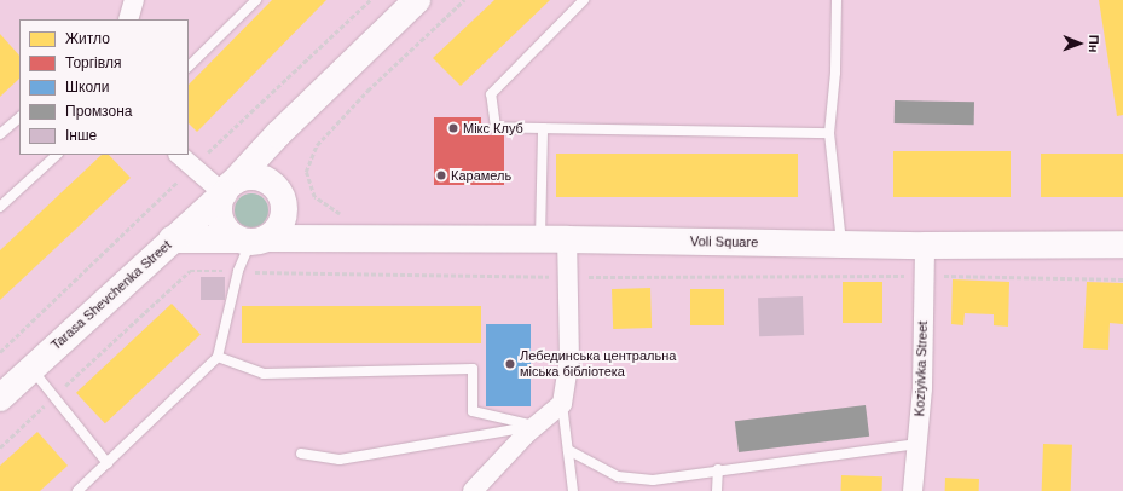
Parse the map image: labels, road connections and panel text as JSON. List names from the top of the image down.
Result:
{
  "streets": {
    "main road": ["Voli Square", "Tarasa Shevchenka Street"],
    "street": ["Koziyivka Street"]
  },
  "crossings": [
    ["Voli Square", "Tarasa Shevchenka Street"],
    ["Voli Square", "Koziyivka Street"]
  ],
  "places": ["Мікс Клуб", "Карамель", "Лебединська центральна міська бібліотека"],
  "legend": [
    "Житло",
    "Торгівля",
    "Школи",
    "Промзона",
    "Інше"
  ],
  "north": "right"
}
